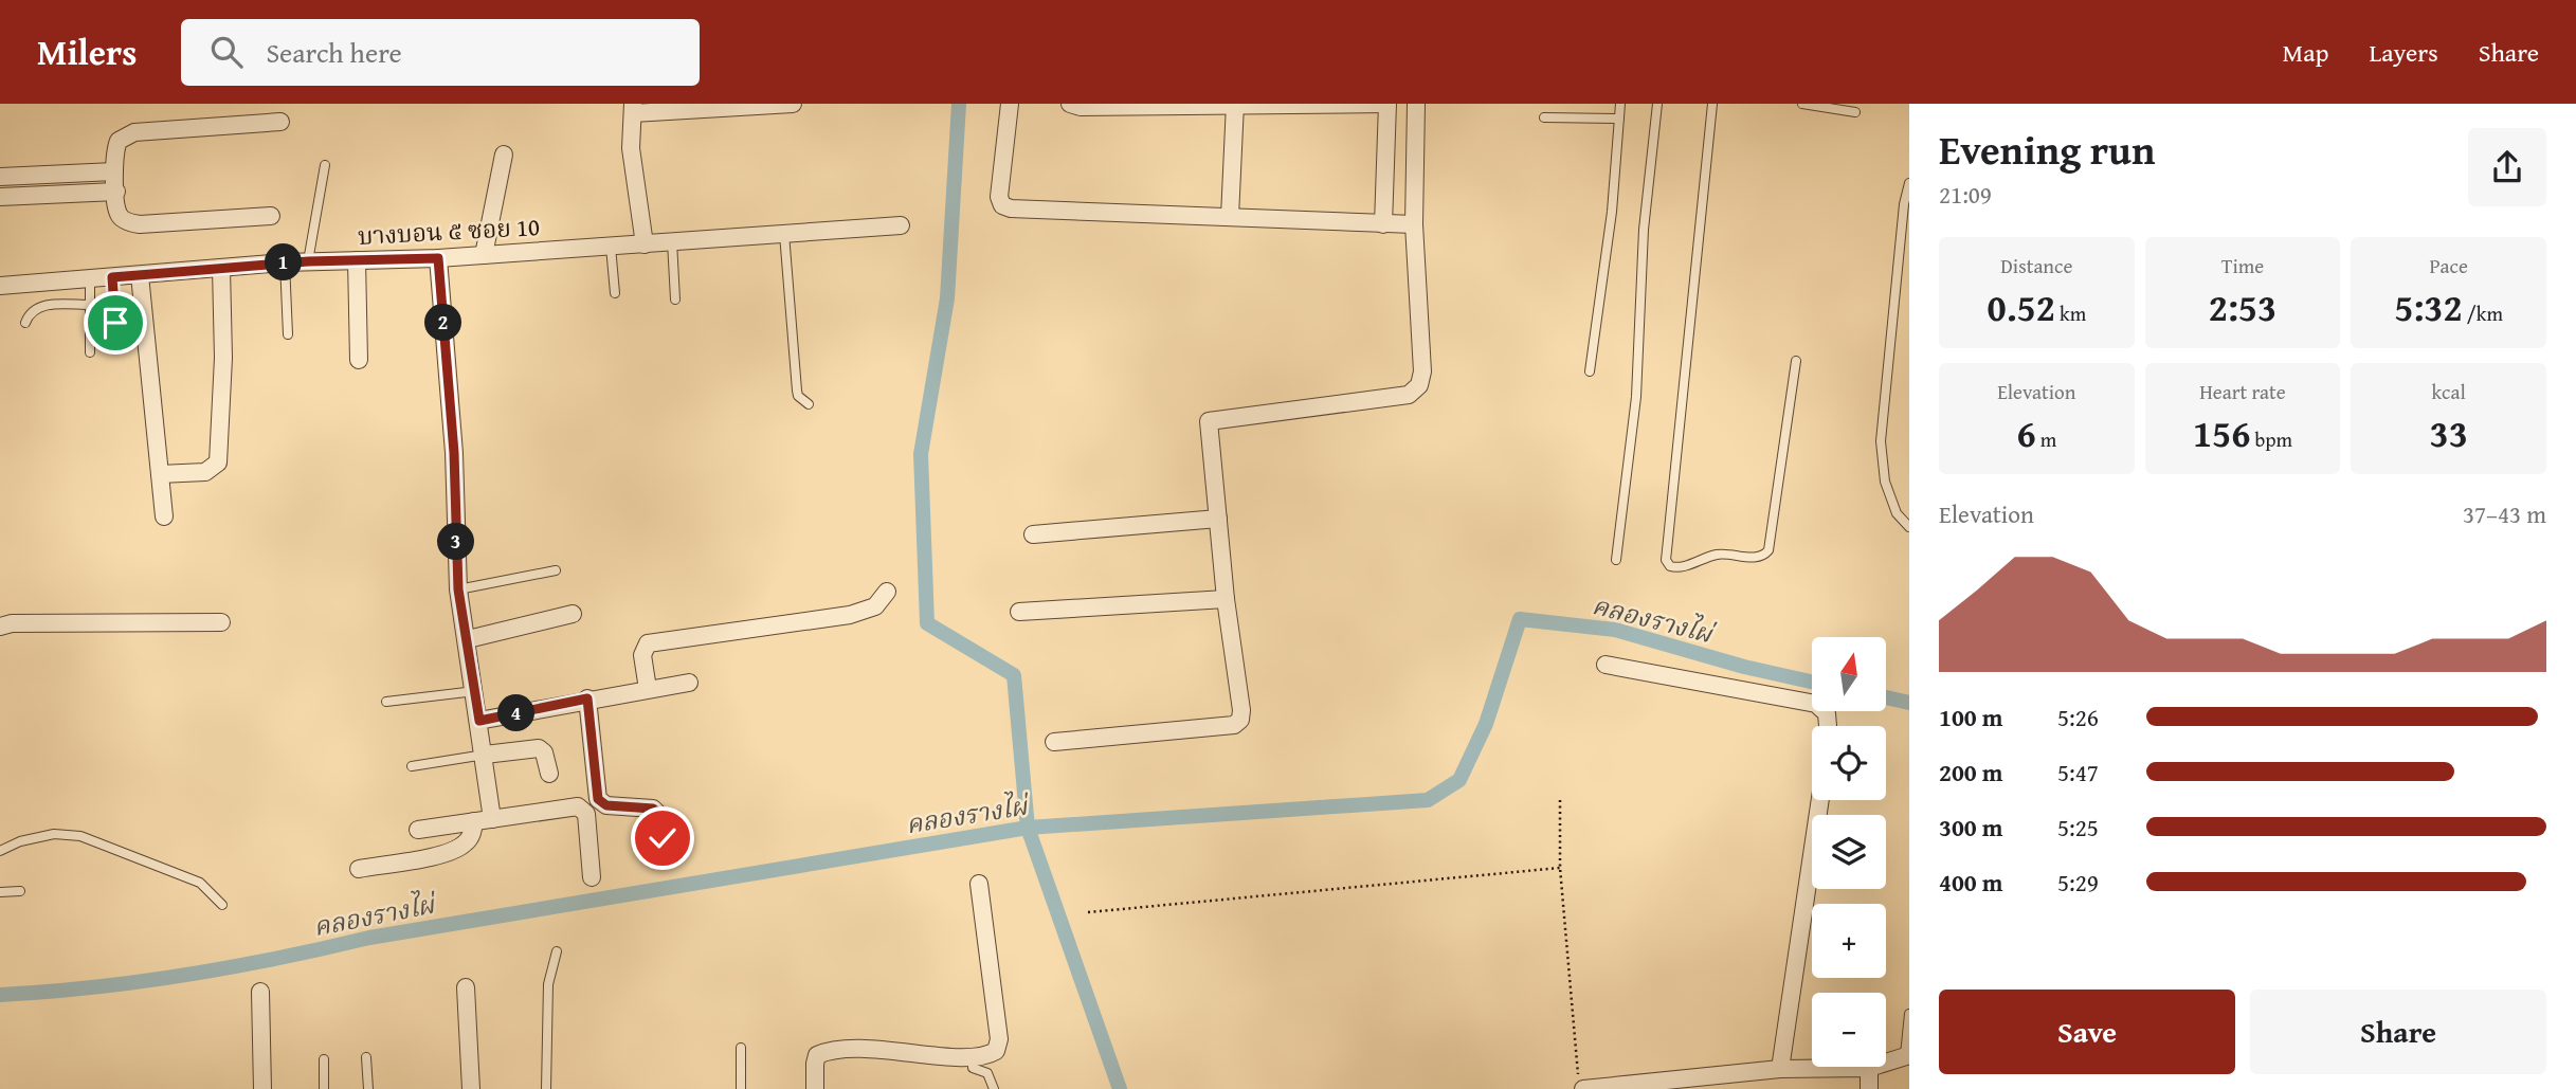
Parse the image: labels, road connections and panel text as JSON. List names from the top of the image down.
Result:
{
  "streets": {
    "street": ["บางบอน ๕ ซอย 10"]
  },
  "water": ["คลองรางไผ่"],
  "north": "top",
  "page": {
    "header": "Milers",
    "search": "Search here",
    "nav": ["Map", "Layers", "Share"],
    "heading": ["Evening run", "21:09"],
    "stats": [
      ["Distance", "0.52 km"],
      ["Time", "2:53"],
      ["Pace", "5:32 /km"],
      ["Elevation", "6 m"],
      ["Heart rate", "156 bpm"],
      ["kcal", "33"]
    ],
    "pins": [
      "1",
      "2",
      "3",
      "4"
    ],
    "chart": ["Elevation", "37–43 m"],
    "map_buttons": ["+", "−"],
    "list": [
      {
        "name": "100 m",
        "note": "5:26"
      },
      {
        "name": "200 m",
        "note": "5:47"
      },
      {
        "name": "300 m",
        "note": "5:25"
      },
      {
        "name": "400 m",
        "note": "5:29"
      }
    ],
    "buttons": ["Save", "Share"]
  }
}
